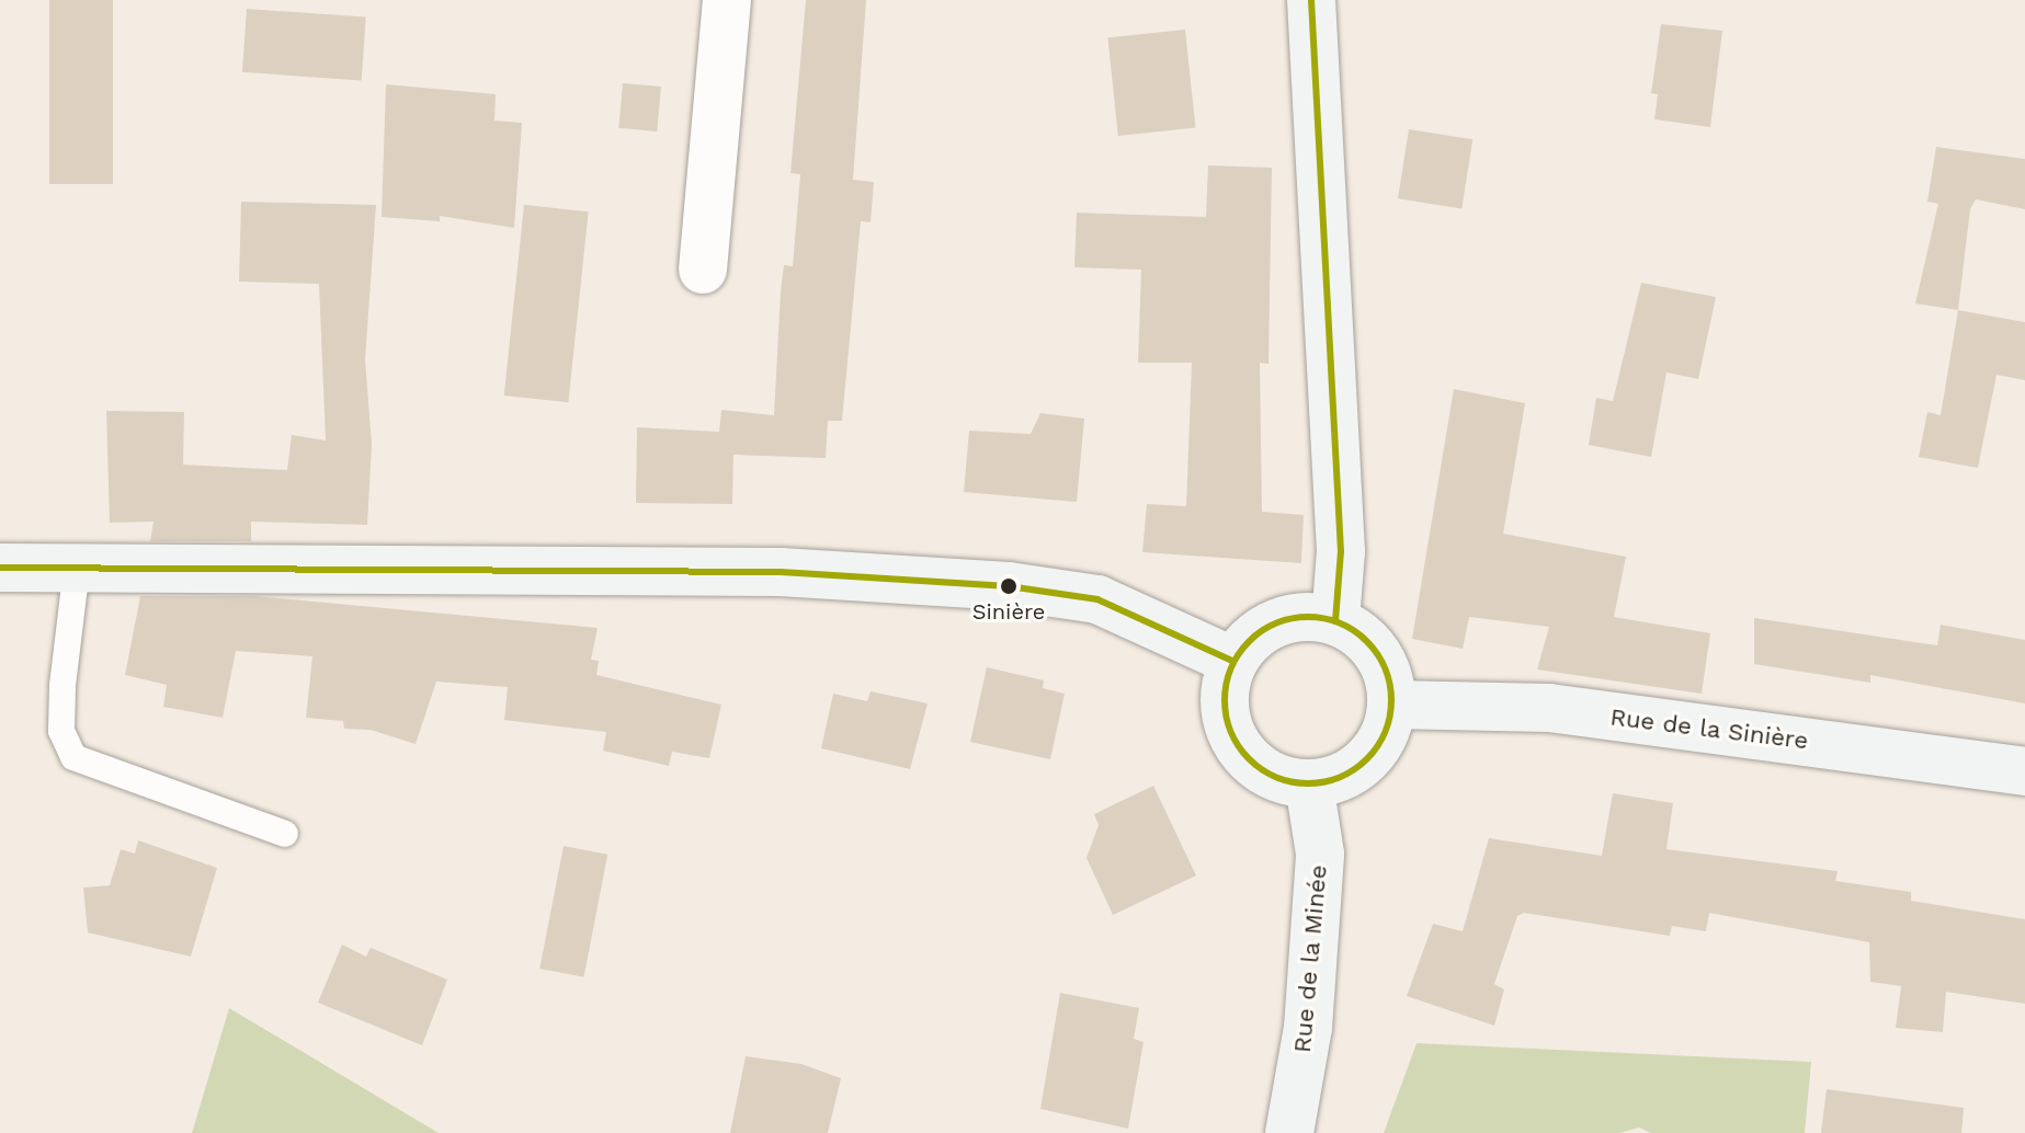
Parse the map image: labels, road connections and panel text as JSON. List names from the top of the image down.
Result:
{
  "streets": {
    "street": ["Rue de la Sinière", "Rue de la Minée"]
  },
  "crossings": [
    ["Rue de la Sinière", "Rue de la Minée"]
  ],
  "places": ["Sinière"]
}
